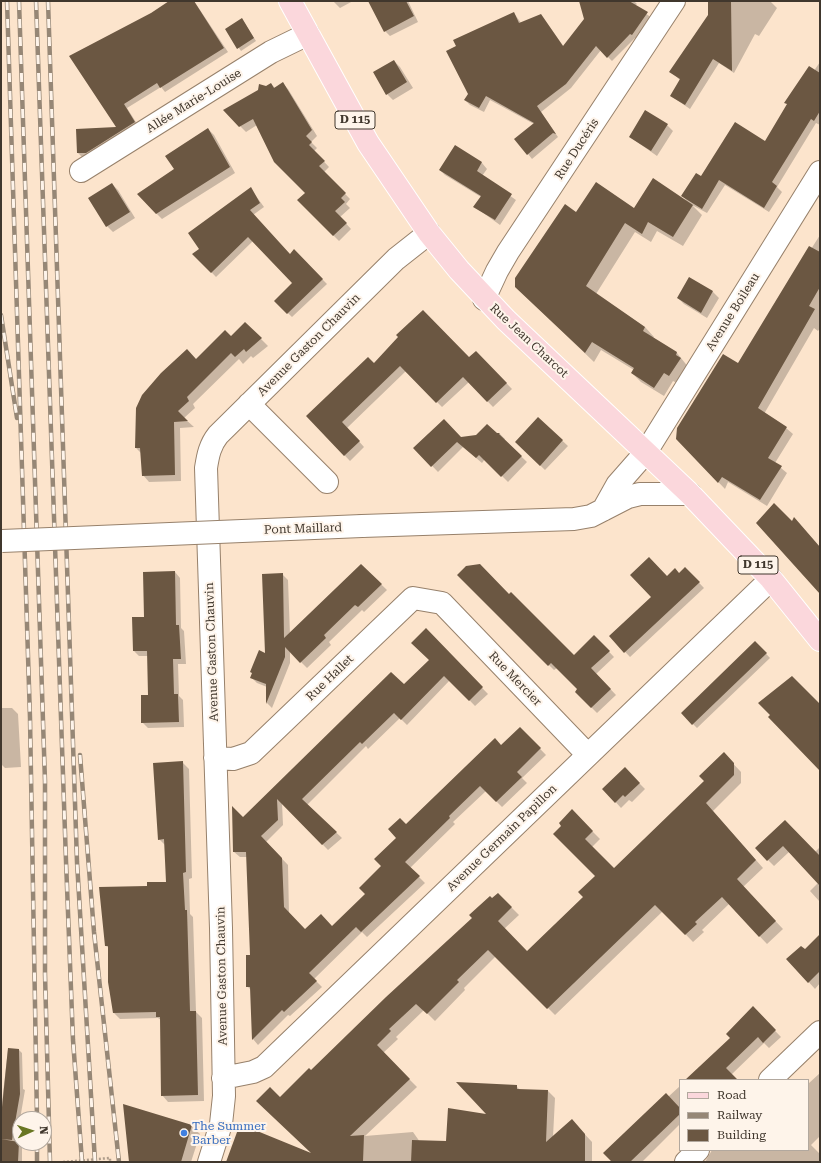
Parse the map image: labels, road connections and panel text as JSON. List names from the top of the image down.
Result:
{
  "streets": {
    "main road": ["D 115", "Rue Jean Charcot"],
    "street": [
      "Allée Marie-Louise",
      "Rue Ducéris",
      "Avenue Boileau",
      "Avenue Gaston Chauvin",
      "Pont Maillard",
      "Rue Hallet",
      "Rue Mercier",
      "Avenue Germain Papillon"
    ]
  },
  "crossings": [
    ["Allée Marie-Louise", "Rue Jean Charcot"],
    ["Rue Ducéris", "Rue Jean Charcot"],
    ["Avenue Boileau", "Rue Jean Charcot"],
    ["Rue Jean Charcot", "Avenue Gaston Chauvin"],
    ["Rue Jean Charcot", "Pont Maillard"],
    ["Rue Jean Charcot", "Avenue Germain Papillon"],
    ["Avenue Gaston Chauvin", "Rue Hallet"],
    ["Avenue Gaston Chauvin", "Avenue Germain Papillon"],
    ["Rue Hallet", "Rue Mercier"],
    ["Rue Mercier", "Avenue Germain Papillon"]
  ],
  "places": ["The Summer Barber"],
  "legend": ["Road", "Railway", "Building"],
  "north": "right"
}
